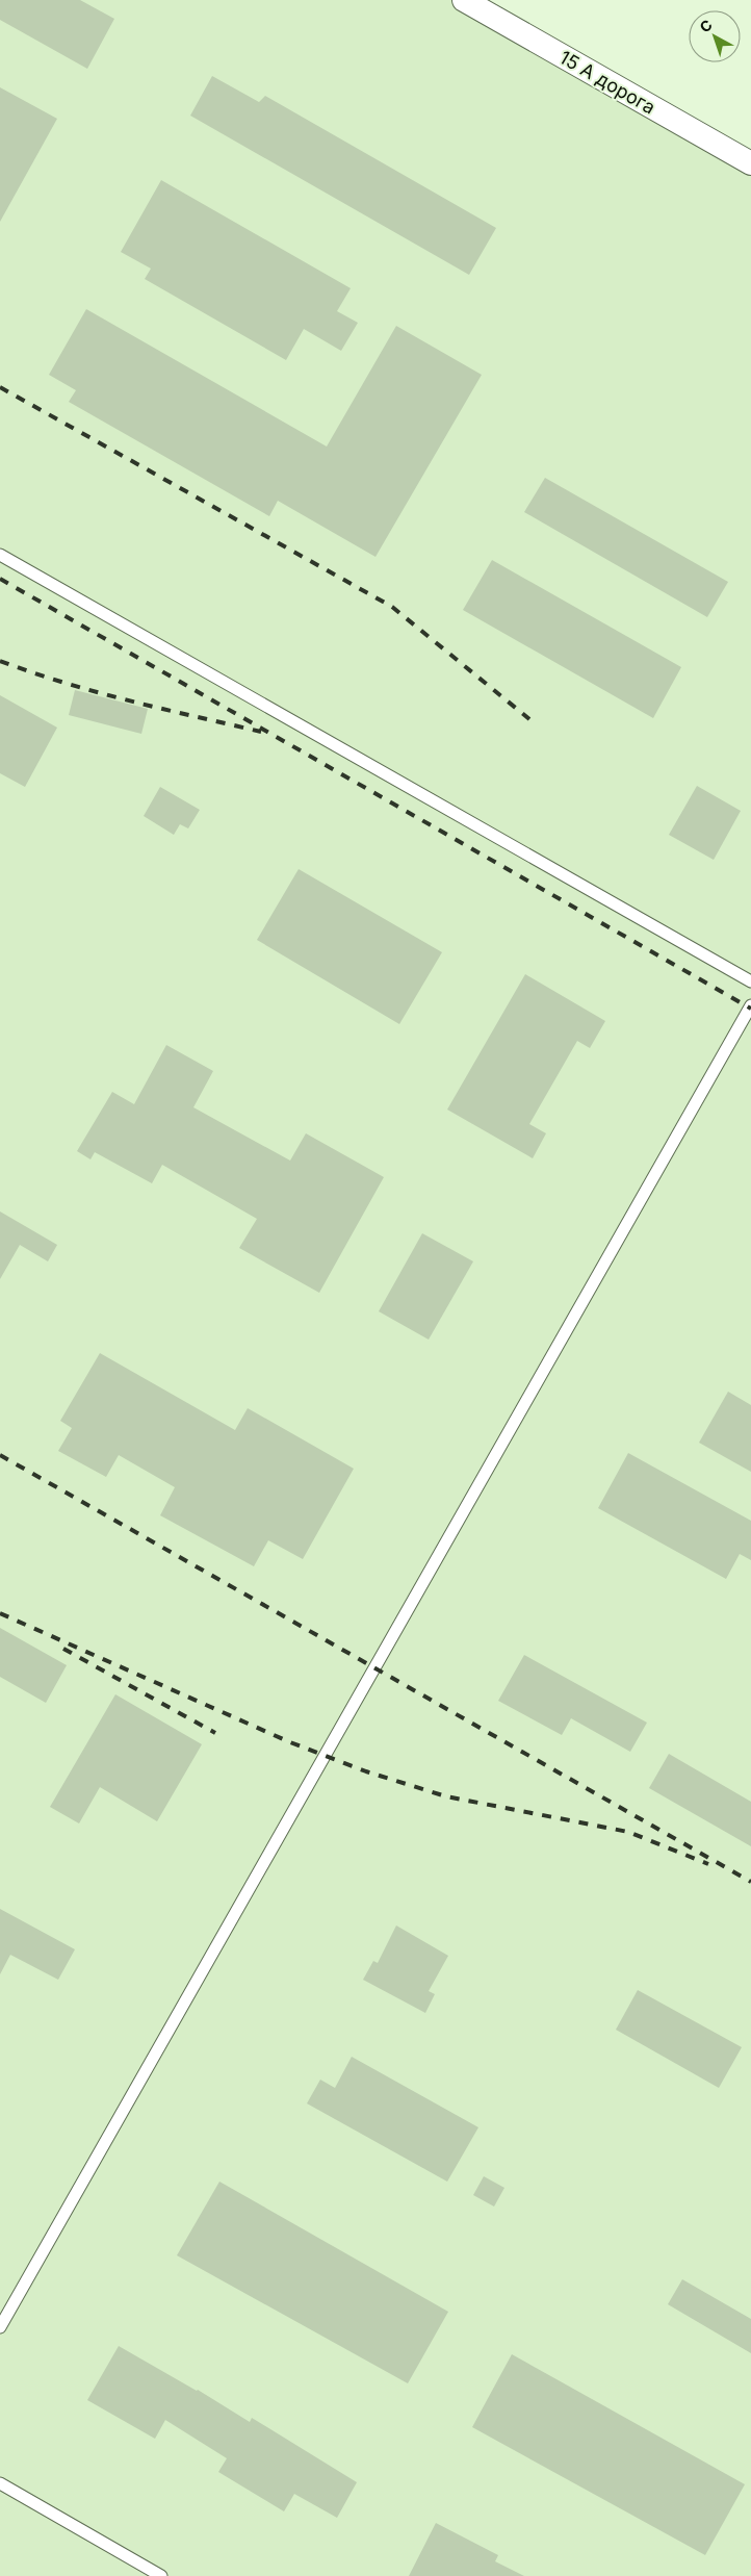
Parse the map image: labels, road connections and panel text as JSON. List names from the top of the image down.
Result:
{
  "streets": {
    "street": ["15 А дорога"]
  },
  "north": "top left"
}
